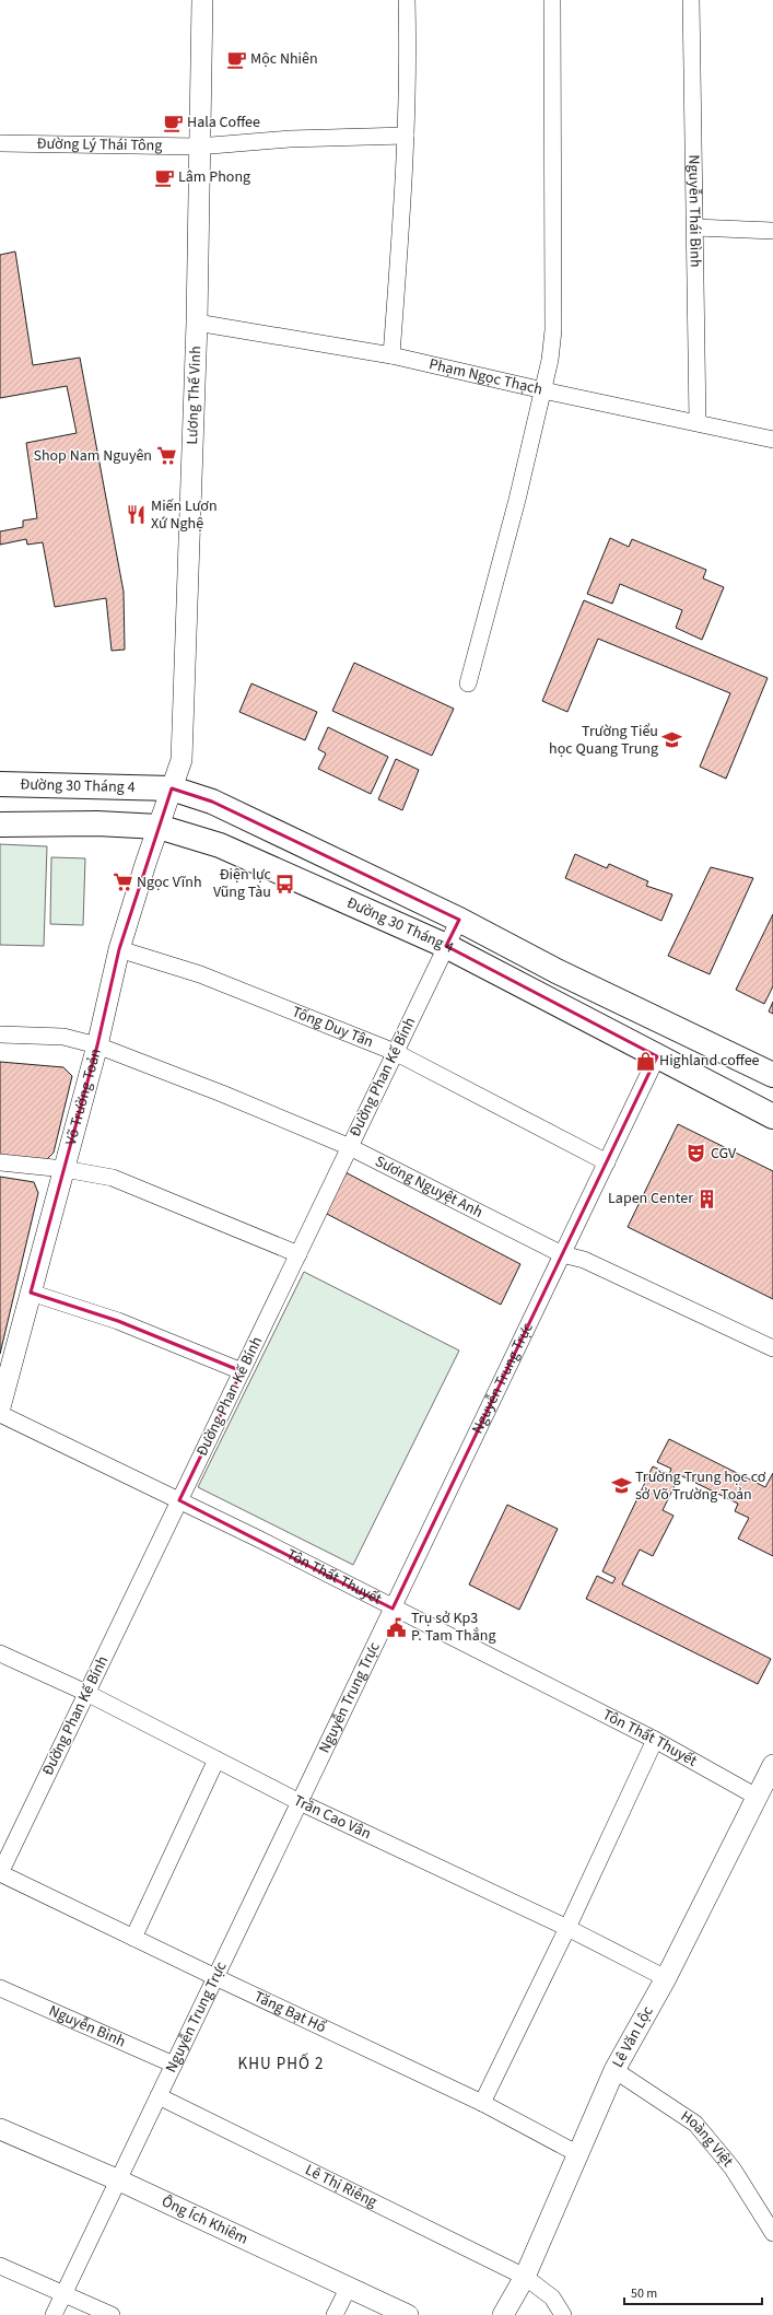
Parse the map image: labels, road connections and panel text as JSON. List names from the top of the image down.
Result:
{
  "streets": {
    "main road": ["Đường 30 Tháng 4"],
    "street": [
      "Đường Lý Thái Tông",
      "Nguyễn Thái Bình",
      "Phạm Ngọc Thạch",
      "Lương Thế Vinh",
      "Tống Duy Tân",
      "Đường Phan Kế Bính",
      "Võ Trường Toản",
      "Sương Nguyệt Anh",
      "Nguyễn Trung Trực",
      "Tôn Thất Thuyết",
      "Trần Cao Vân",
      "Tăng Bạt Hổ",
      "Nguyễn Bình",
      "Lê Văn Lộc",
      "Hoàng Việt",
      "Lê Thị Riêng",
      "Ông Ích Khiêm"
    ]
  },
  "crossings": [
    ["Đường Lý Thái Tông", "Lương Thế Vinh"],
    ["Nguyễn Thái Bình", "Phạm Ngọc Thạch"],
    ["Phạm Ngọc Thạch", "Lương Thế Vinh"],
    ["Lương Thế Vinh", "Đường 30 Tháng 4"],
    ["Lương Thế Vinh", "Võ Trường Toản"],
    ["Đường 30 Tháng 4", "Đường Phan Kế Bính"],
    ["Đường 30 Tháng 4", "Võ Trường Toản"],
    ["Đường 30 Tháng 4", "Nguyễn Trung Trực"],
    ["Tống Duy Tân", "Đường Phan Kế Bính"],
    ["Tống Duy Tân", "Võ Trường Toản"],
    ["Tống Duy Tân", "Nguyễn Trung Trực"],
    ["Đường Phan Kế Bính", "Sương Nguyệt Anh"],
    ["Đường Phan Kế Bính", "Tôn Thất Thuyết"],
    ["Đường Phan Kế Bính", "Trần Cao Vân"],
    ["Đường Phan Kế Bính", "Tăng Bạt Hổ"],
    ["Võ Trường Toản", "Sương Nguyệt Anh"],
    ["Sương Nguyệt Anh", "Nguyễn Trung Trực"],
    ["Nguyễn Trung Trực", "Tôn Thất Thuyết"],
    ["Nguyễn Trung Trực", "Trần Cao Vân"],
    ["Nguyễn Trung Trực", "Tăng Bạt Hổ"],
    ["Nguyễn Trung Trực", "Nguyễn Bình"],
    ["Nguyễn Trung Trực", "Lê Thị Riêng"],
    ["Nguyễn Trung Trực", "Ông Ích Khiêm"],
    ["Tôn Thất Thuyết", "Lê Văn Lộc"],
    ["Trần Cao Vân", "Lê Văn Lộc"],
    ["Tăng Bạt Hổ", "Lê Văn Lộc"],
    ["Lê Văn Lộc", "Hoàng Việt"],
    ["Lê Văn Lộc", "Lê Thị Riêng"]
  ],
  "districts": ["KHU PHỐ 2"],
  "places": {
    "cafe": ["Mộc Nhiên", "Hala Coffee", "Lâm Phong"],
    "supermarket": ["Shop Nam Nguyên", "Ngọc Vĩnh"],
    "restaurant": ["Miến Lươn Xứ Nghệ"],
    "school or university": ["Trường Tiểu học Quang Trung", "Trường Trung học cơ sở Võ Trường Toản"],
    "bus stop": ["Điện lực Vũng Tàu"],
    "shop": ["Highland coffee"],
    "theatre": ["CGV"],
    "building": ["Lapen Center"],
    "public building": ["Trụ sở Kp3 P. Tam Thắng"]
  },
  "scale_bar": "50 m"
}
